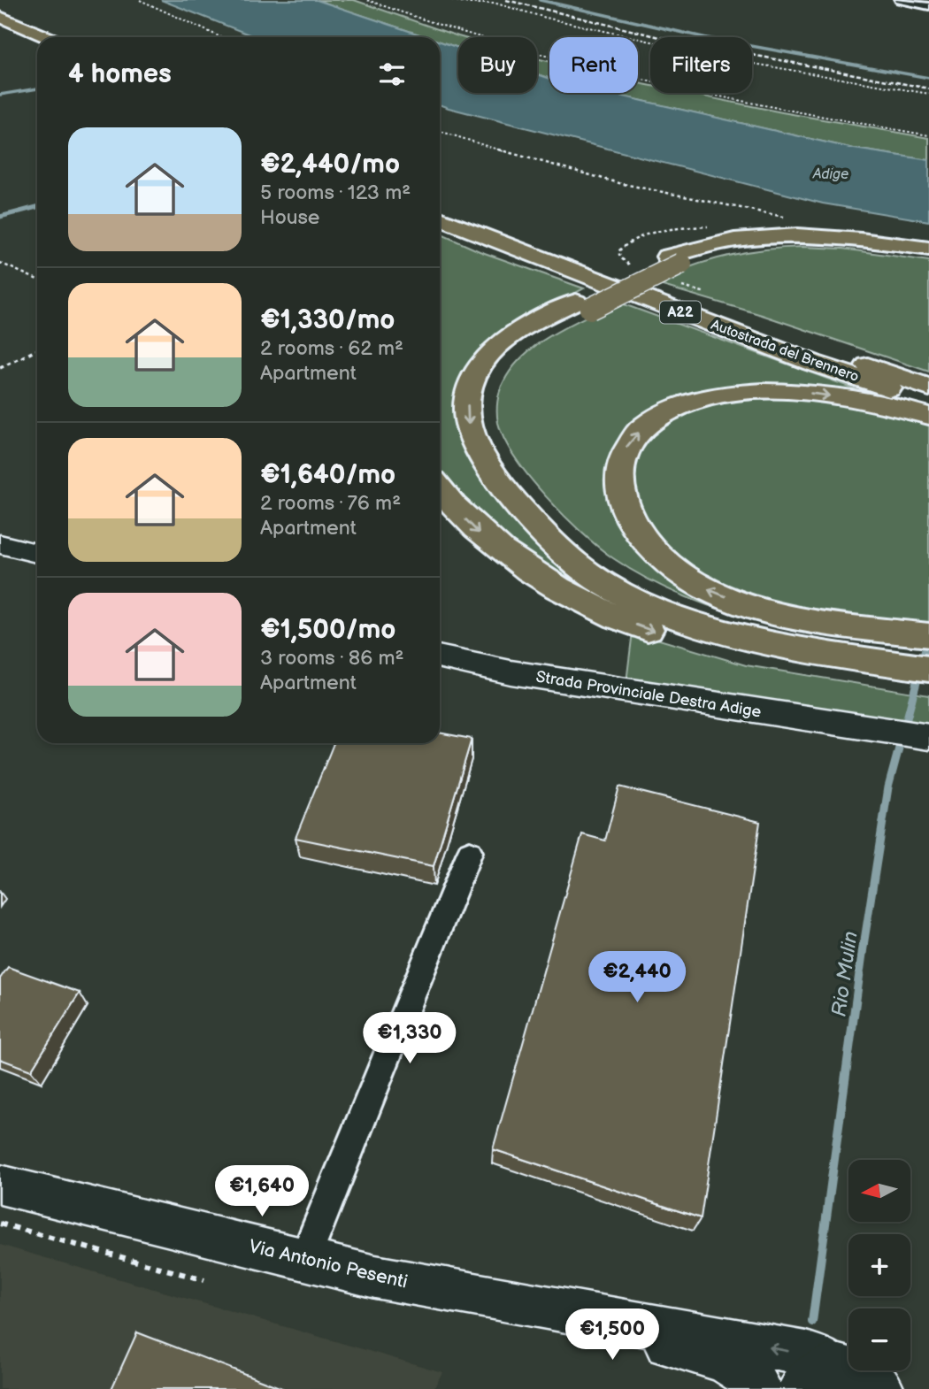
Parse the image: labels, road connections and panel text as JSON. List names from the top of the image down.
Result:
{
  "streets": {
    "highway": ["A22", "Autostrada del Brennero"],
    "main road": ["Strada Provinciale Destra Adige"],
    "street": ["Via Antonio Pesenti"]
  },
  "water": ["Adige", "Rio Mulin"],
  "north": "left",
  "page": {
    "chip": ["Buy", "Rent", "Filters"],
    "heading": "4 homes",
    "list": [
      {
        "name": "€2,440/mo",
        "note": "5 rooms · 123 m² · House"
      },
      {
        "name": "€1,330/mo",
        "note": "2 rooms · 62 m² · Apartment"
      },
      {
        "name": "€1,640/mo",
        "note": "2 rooms · 76 m² · Apartment"
      },
      {
        "name": "€1,500/mo",
        "note": "3 rooms · 86 m² · Apartment"
      }
    ],
    "price": [
      "€2,440",
      "€1,330",
      "€1,640",
      "€1,500"
    ],
    "map_buttons": ["+", "−"]
  }
}
